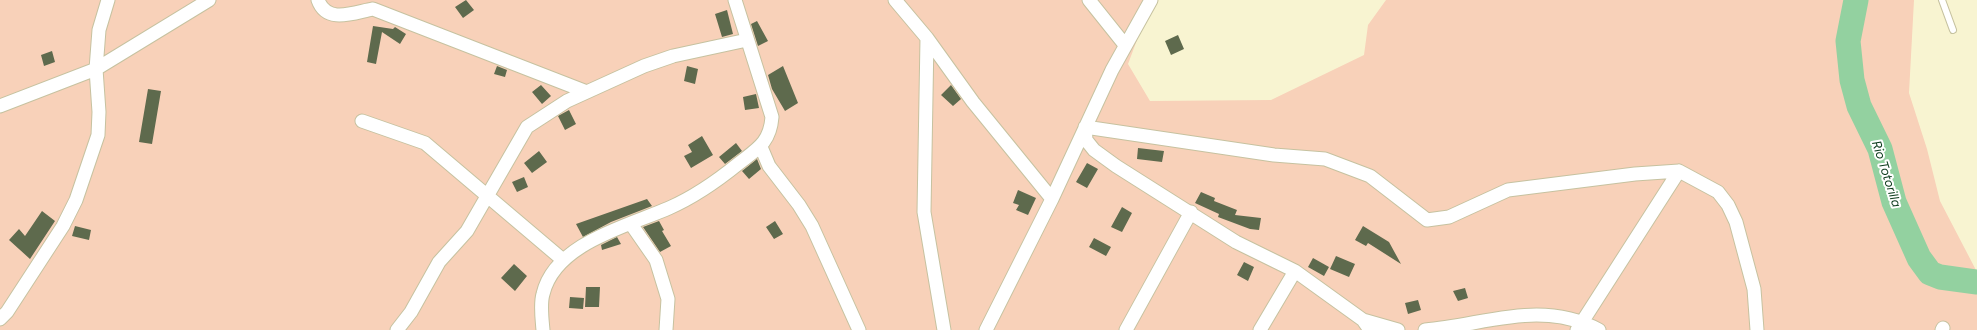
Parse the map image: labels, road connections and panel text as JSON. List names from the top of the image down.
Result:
{
  "water": ["Rio Totorilla"]
}
